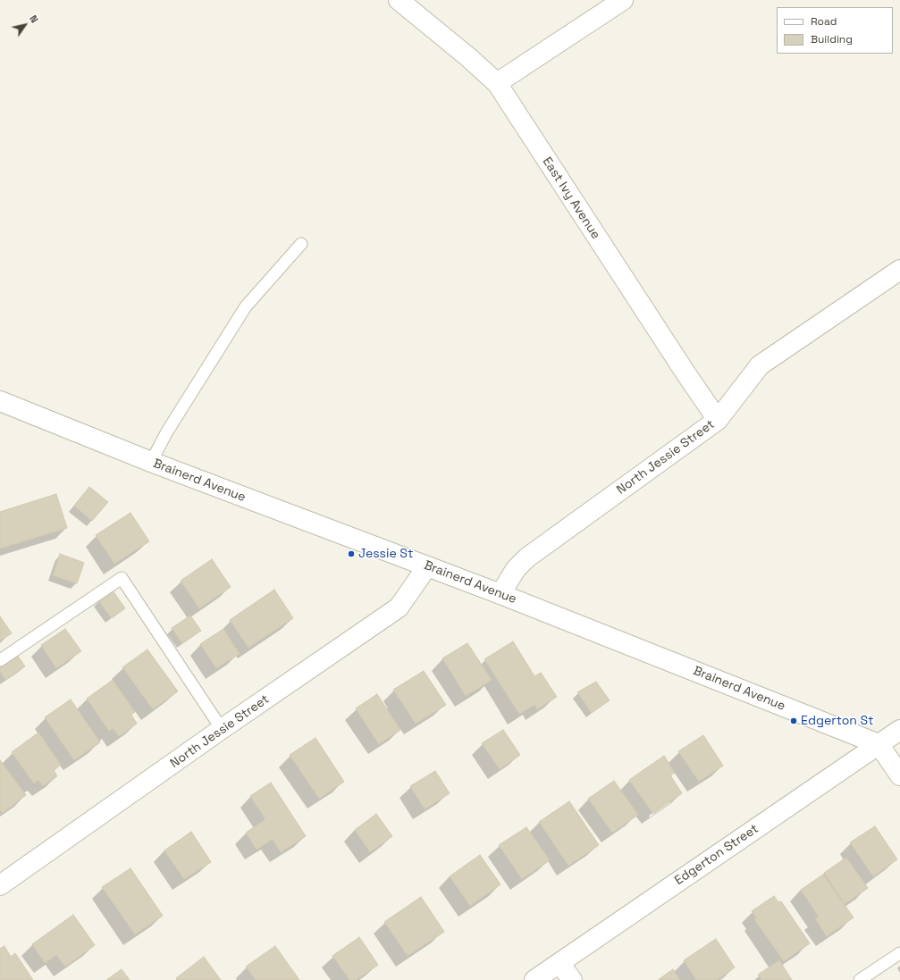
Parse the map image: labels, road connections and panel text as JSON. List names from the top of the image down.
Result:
{
  "streets": {
    "street": [
      "East Ivy Avenue",
      "North Jessie Street",
      "Brainerd Avenue",
      "Edgerton Street"
    ]
  },
  "crossings": [
    ["East Ivy Avenue", "North Jessie Street"],
    ["North Jessie Street", "Brainerd Avenue"],
    ["Brainerd Avenue", "Edgerton Street"]
  ],
  "places": ["Jessie St", "Edgerton St"],
  "legend": ["Road", "Building"],
  "north": "top right"
}
